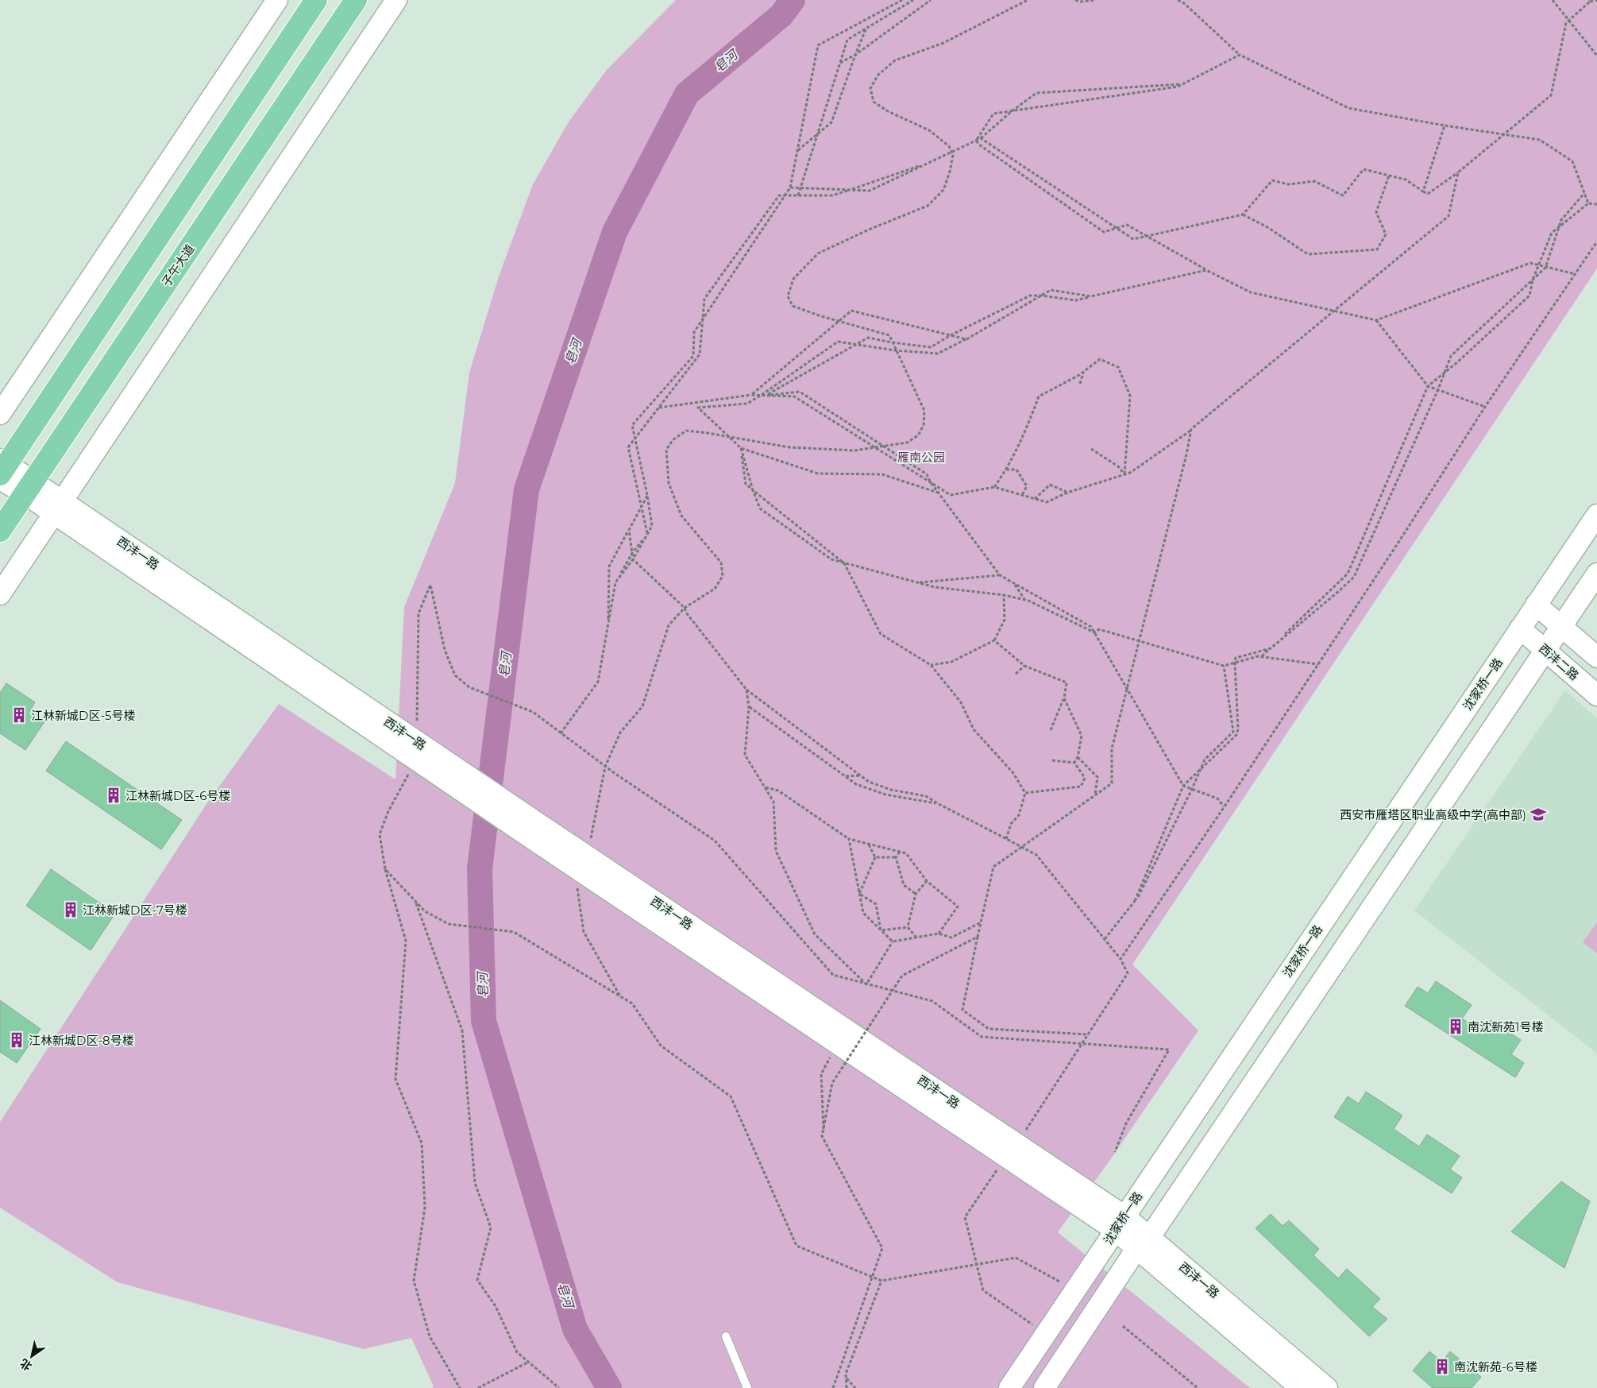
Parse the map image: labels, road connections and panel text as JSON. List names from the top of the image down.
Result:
{
  "streets": {
    "main road": [
      "子午大道",
      "西沣一路",
      "西沣二路",
      "沈家桥一路"
    ]
  },
  "crossings": [
    ["子午大道", "西沣一路"],
    ["西沣一路", "沈家桥一路"],
    ["西沣二路", "沈家桥一路"]
  ],
  "water": ["皂河"],
  "parks": ["雁南公园"],
  "places": {
    "building": [
      "江林新城D区-5号楼",
      "江林新城D区-6号楼",
      "江林新城D区-7号楼",
      "南沈新苑1号楼",
      "江林新城D区-8号楼",
      "南沈新苑-6号楼"
    ],
    "school or university": ["西安市雁塔区职业高级中学(高中部)"]
  },
  "north": "bottom left"
}
